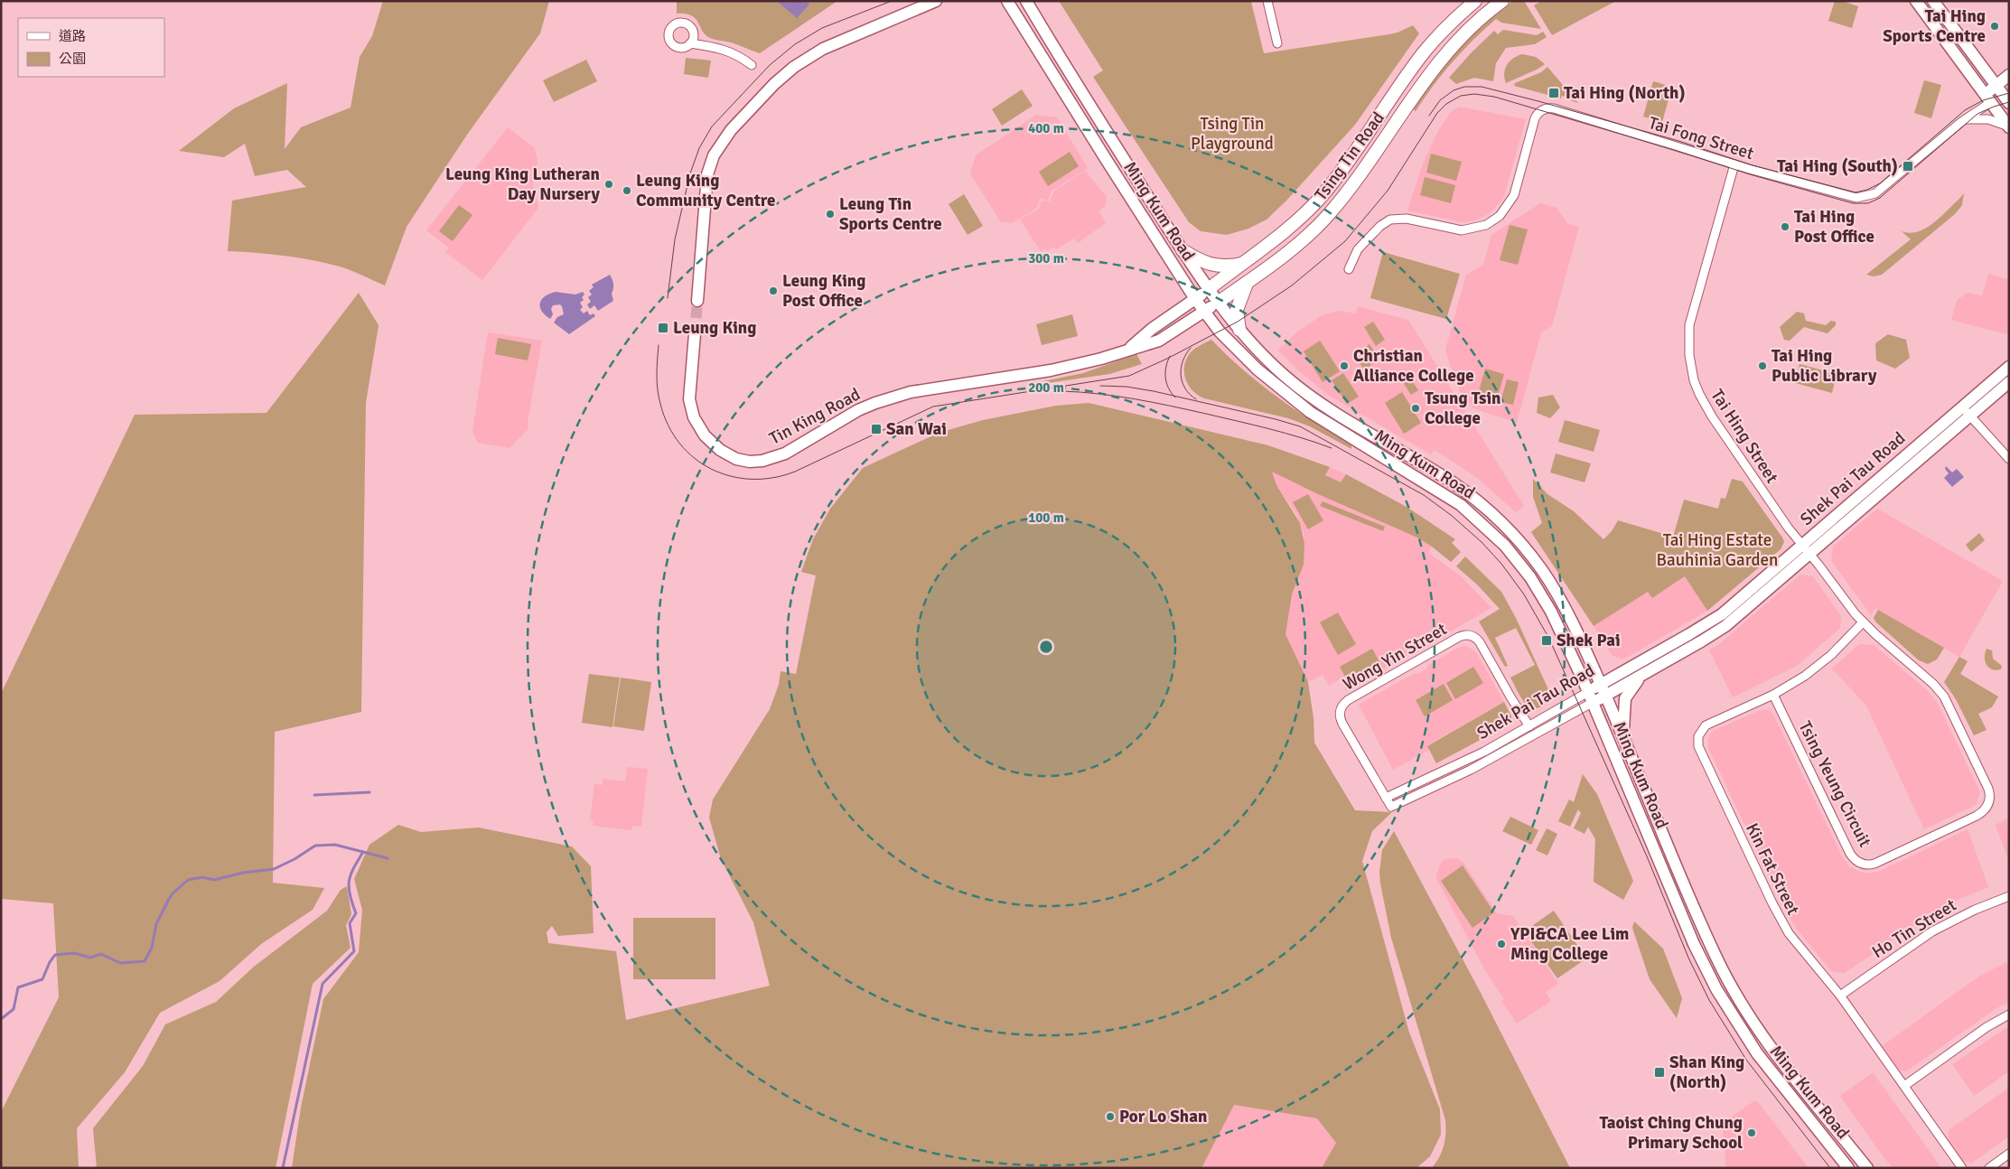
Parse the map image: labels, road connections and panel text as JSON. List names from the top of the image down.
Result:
{
  "streets": {
    "main road": [
      "Tsing Tin Road",
      "Ming Kum Road",
      "Tin King Road",
      "Shek Pai Tau Road"
    ],
    "street": [
      "Tai Fong Street",
      "Tai Hing Street",
      "Wong Yin Street",
      "Tsing Yeung Circuit",
      "Kin Fat Street",
      "Ho Tin Street"
    ]
  },
  "crossings": [
    ["Tai Fong Street", "Tai Hing Street"],
    ["Tsing Tin Road", "Ming Kum Road"],
    ["Tsing Tin Road", "Tin King Road"],
    ["Ming Kum Road", "Tin King Road"],
    ["Ming Kum Road", "Shek Pai Tau Road"],
    ["Tai Hing Street", "Shek Pai Tau Road"],
    ["Tai Hing Street", "Tsing Yeung Circuit"],
    ["Shek Pai Tau Road", "Wong Yin Street"],
    ["Shek Pai Tau Road", "Tsing Yeung Circuit"],
    ["Tsing Yeung Circuit", "Kin Fat Street"],
    ["Kin Fat Street", "Ho Tin Street"]
  ],
  "parks": ["Tsing Tin Playground", "Tai Hing Estate Bauhinia Garden"],
  "places": {
    "other": [
      "Tai Hing Sports Centre",
      "Leung King Lutheran Day Nursery",
      "Leung King Community Centre",
      "Leung Tin Sports Centre",
      "Tai Hing Post Office",
      "Leung King Post Office",
      "Christian Alliance College",
      "Tai Hing Public Library",
      "Tsung Tsin College",
      "YPI&CA Lee Lim Ming College",
      "Por Lo Shan",
      "Taoist Ching Chung Primary School"
    ],
    "transit": [
      "Tai Hing (North)",
      "Tai Hing (South)",
      "Leung King",
      "San Wai",
      "Shek Pai",
      "Shan King (North)"
    ]
  },
  "legend": ["道路", "公園"],
  "rings": [
    "400 m",
    "300 m",
    "200 m",
    "100 m"
  ]
}
